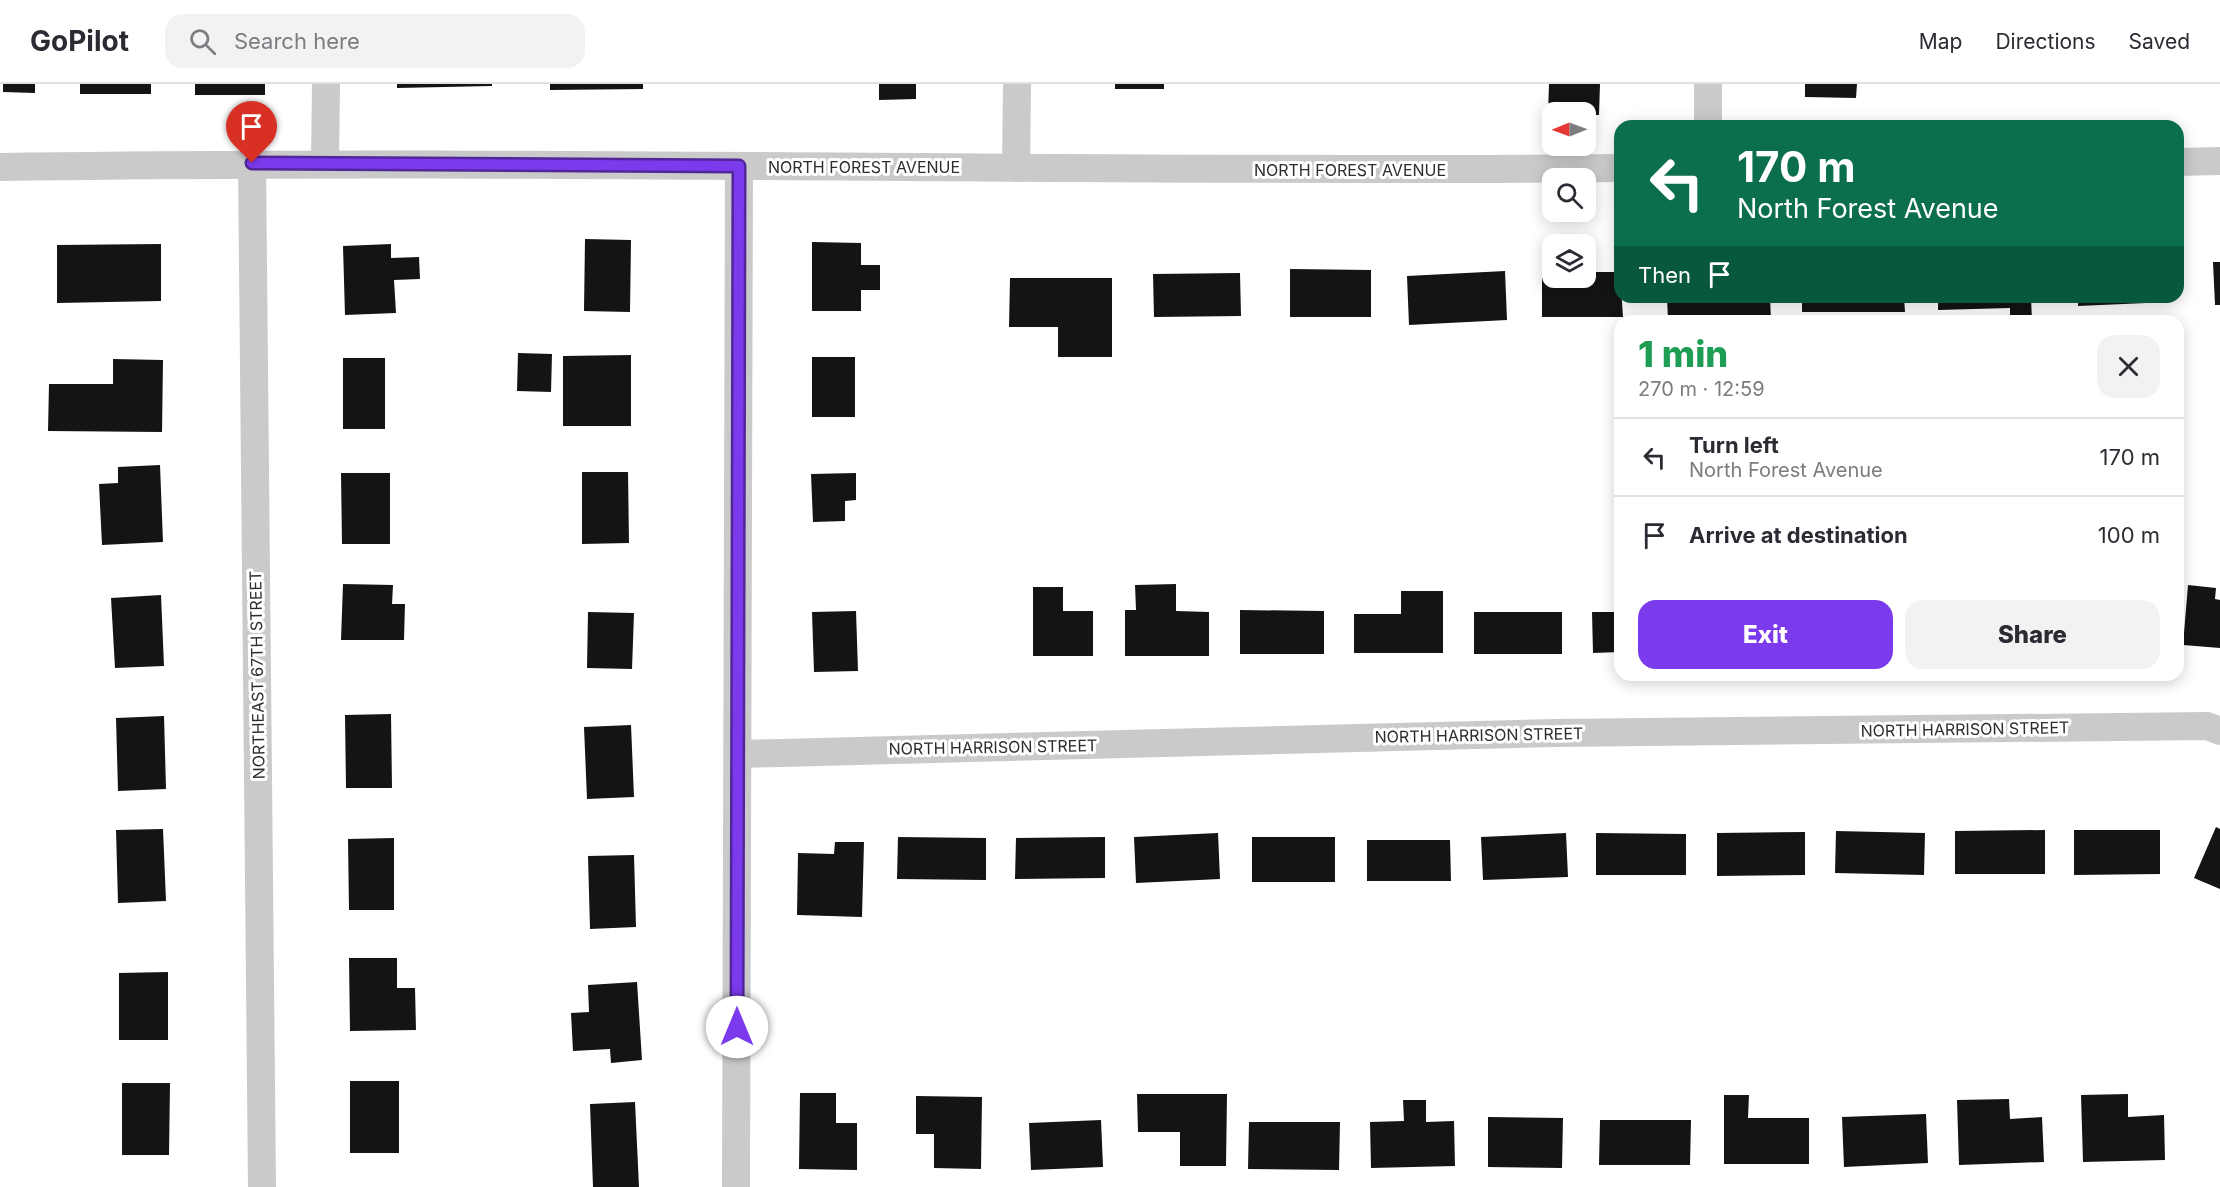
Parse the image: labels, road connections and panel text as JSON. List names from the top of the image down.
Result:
{
  "streets": {
    "street": ["NORTH FOREST AVENUE", "NORTHEAST 67TH STREET", "NORTH HARRISON STREET"]
  },
  "crossings": [
    ["NORTH FOREST AVENUE", "NORTHEAST 67TH STREET"]
  ],
  "north": "left",
  "page": {
    "header": "GoPilot",
    "search": "Search here",
    "nav": ["Map", "Directions", "Saved"],
    "turn": ["170 m", "North Forest Avenue"],
    "then": "Then",
    "heading": ["1 min", "270 m · 12:59"],
    "list": [
      {
        "name": "Turn left",
        "note": "North Forest Avenue",
        "value": "170 m"
      },
      {
        "name": "Arrive at destination",
        "value": "100 m"
      }
    ],
    "buttons": ["Exit", "Share"]
  }
}
